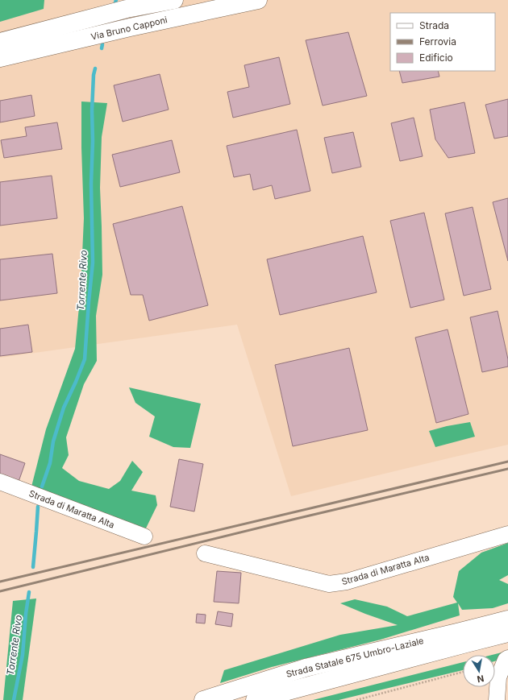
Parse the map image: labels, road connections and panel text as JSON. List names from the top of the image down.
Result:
{
  "streets": {
    "main road": ["Via Bruno Capponi", "Strada Statale 675 Umbro-Laziale"],
    "street": ["Strada di Maratta Alta"]
  },
  "water": ["Torrente Rivo"],
  "legend": ["Strada", "Ferrovia", "Edificio"],
  "north": "bottom"
}
